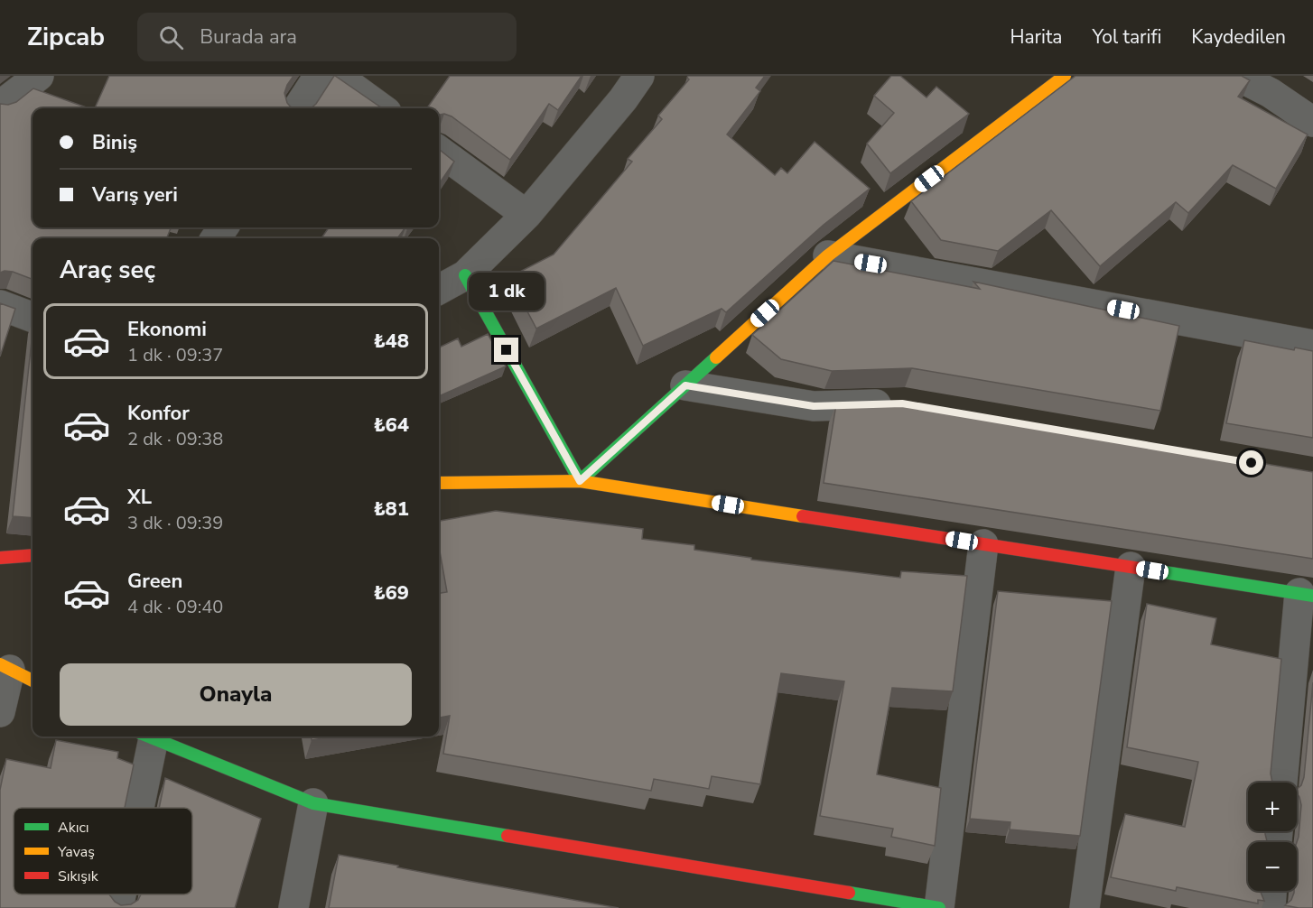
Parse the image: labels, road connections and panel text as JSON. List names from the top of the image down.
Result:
{
  "legend": ["Akıcı", "Yavaş", "Sıkışık"],
  "page": {
    "header": "Zipcab",
    "search": "Burada ara",
    "nav": ["Harita", "Yol tarifi", "Kaydedilen"],
    "banner": ["Biniş", "Varış yeri"],
    "heading": "Araç seç",
    "bubble": "1 dk",
    "list": [
      {
        "name": "Ekonomi",
        "note": "1 dk · 09:37",
        "value": "₺48"
      },
      {
        "name": "Konfor",
        "note": "2 dk · 09:38",
        "value": "₺64"
      },
      {
        "name": "XL",
        "note": "3 dk · 09:39",
        "value": "₺81"
      },
      {
        "name": "Green",
        "note": "4 dk · 09:40",
        "value": "₺69"
      }
    ],
    "buttons": "Onayla",
    "map_buttons": ["+", "−"]
  }
}
